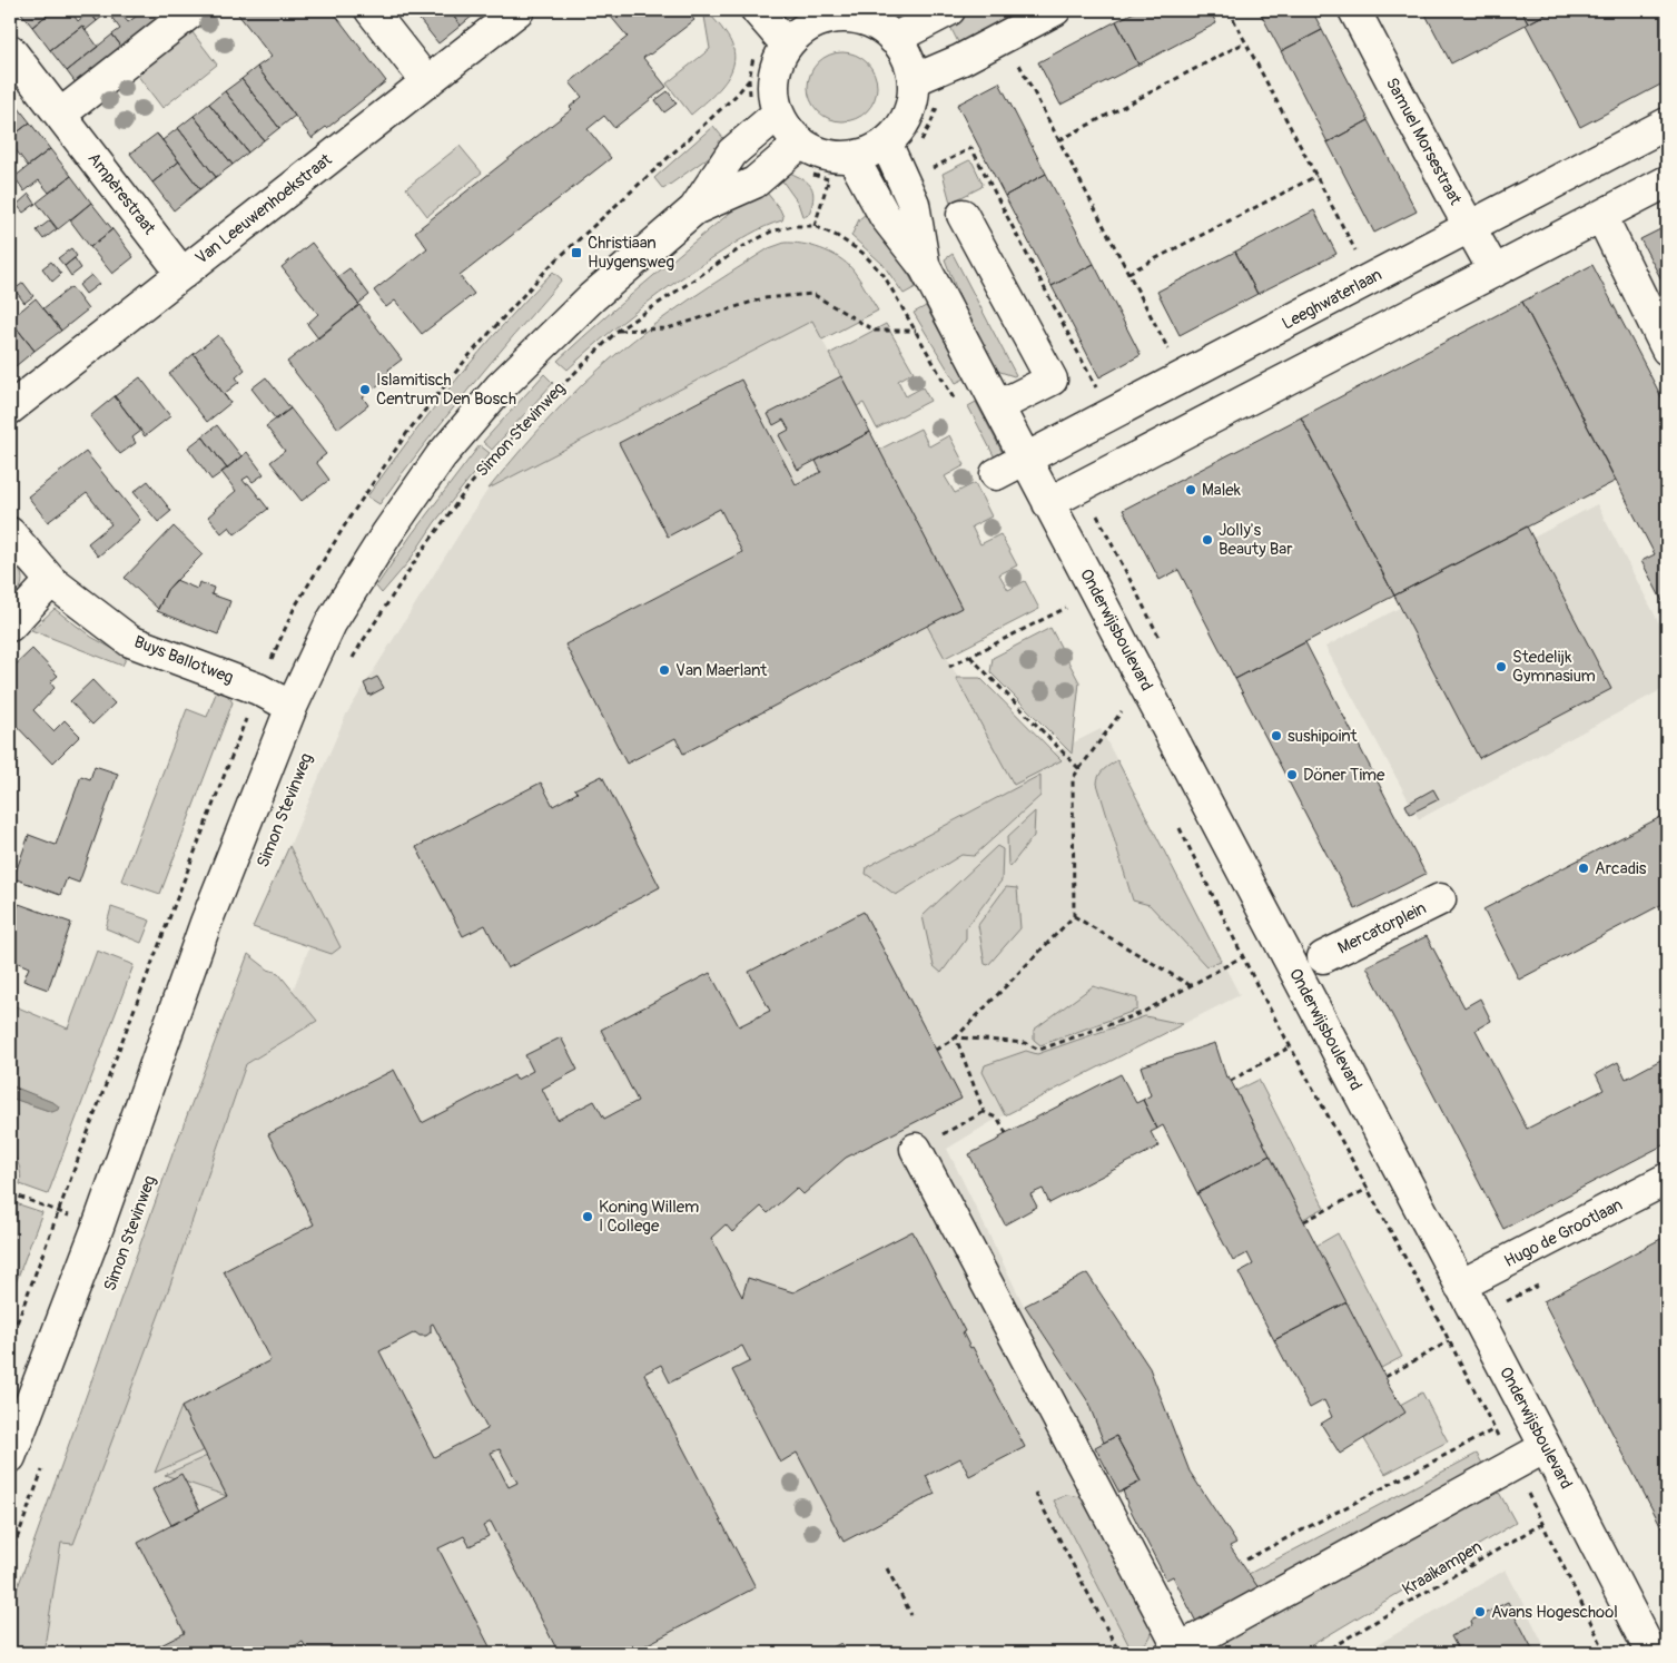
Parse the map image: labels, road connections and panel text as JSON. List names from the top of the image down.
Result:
{
  "streets": {
    "street": [
      "Samuel Morsestraat",
      "Ampèrestraat",
      "Van Leeuwenhoekstraat",
      "Leeghwaterlaan",
      "Simon Stevinweg",
      "Onderwijsboulevard",
      "Buys Ballotweg",
      "Mercatorplein",
      "Hugo de Grootlaan"
    ],
    "path": ["Kraaikampen"]
  },
  "crossings": [
    ["Samuel Morsestraat", "Leeghwaterlaan"],
    ["Ampèrestraat", "Van Leeuwenhoekstraat"],
    ["Leeghwaterlaan", "Onderwijsboulevard"],
    ["Simon Stevinweg", "Onderwijsboulevard"],
    ["Simon Stevinweg", "Buys Ballotweg"],
    ["Onderwijsboulevard", "Hugo de Grootlaan"],
    ["Onderwijsboulevard", "Kraaikampen"]
  ],
  "places": {
    "transit": ["Christiaan Huygensweg"],
    "other": [
      "Islamitisch Centrum Den Bosch",
      "Malek",
      "Jolly's Beauty Bar",
      "Stedelijk Gymnasium",
      "Van Maerlant",
      "sushipoint",
      "Döner Time",
      "Arcadis",
      "Koning Willem I College",
      "Avans Hogeschool"
    ]
  }
}
